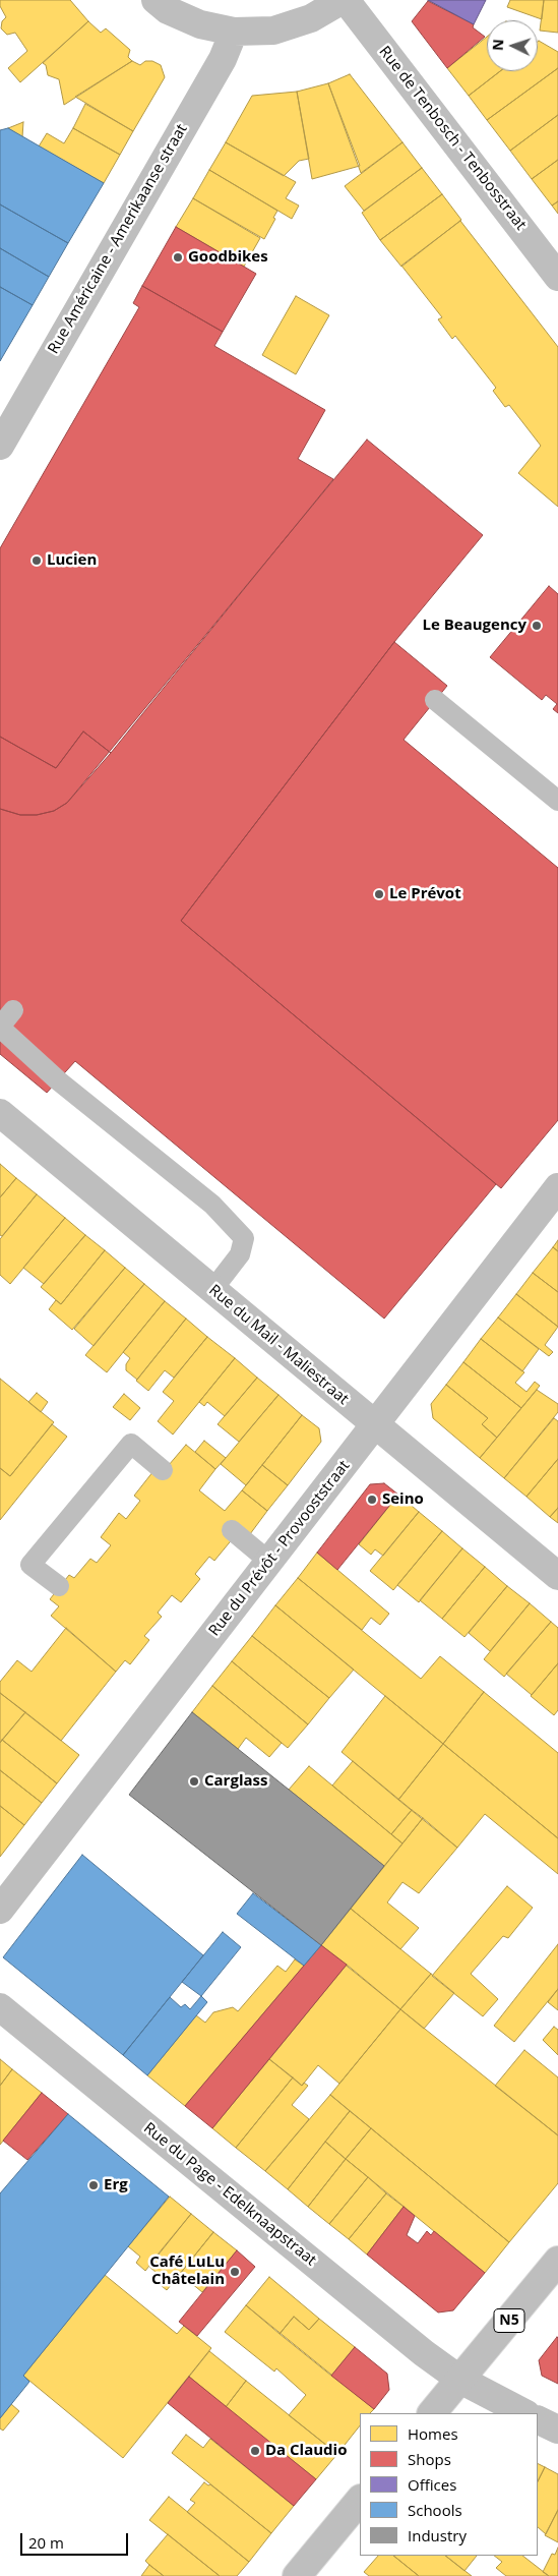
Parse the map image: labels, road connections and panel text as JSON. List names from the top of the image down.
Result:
{
  "streets": {
    "street": [
      "Rue de Tenbosch - Tenbosstraat",
      "Rue Américaine - Amerikaanse straat",
      "Rue du Mail - Maliestraat",
      "Rue du Prévôt - Provooststraat",
      "Rue du Page - Edelknaapstraat",
      "N5"
    ]
  },
  "crossings": [
    ["Rue du Mail - Maliestraat", "Rue du Prévôt - Provooststraat"],
    ["Rue du Page - Edelknaapstraat", "N5"]
  ],
  "places": [
    "Goodbikes",
    "Lucien",
    "Le Beaugency",
    "Le Prévot",
    "Seino",
    "Carglass",
    "Erg",
    "Café LuLu Châtelain",
    "Da Claudio"
  ],
  "legend": [
    "Homes",
    "Shops",
    "Offices",
    "Schools",
    "Industry"
  ],
  "scale_bar": "20 m",
  "north": "left"
}
